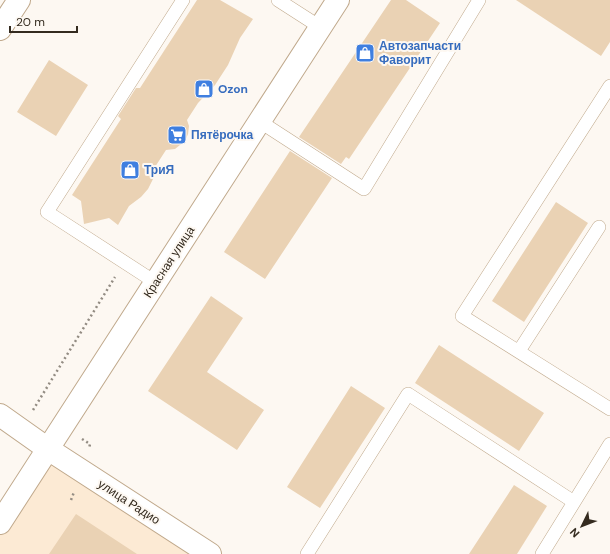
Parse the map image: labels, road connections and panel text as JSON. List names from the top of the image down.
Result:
{
  "streets": {
    "main road": ["Красная улица", "улица Радио"]
  },
  "crossings": [
    ["Красная улица", "улица Радио"]
  ],
  "places": {
    "shop": ["Автозапчасти Фаворит", "Ozon", "ТриЯ"],
    "supermarket": ["Пятёрочка"]
  },
  "scale_bar": "20 m",
  "north": "bottom left"
}
